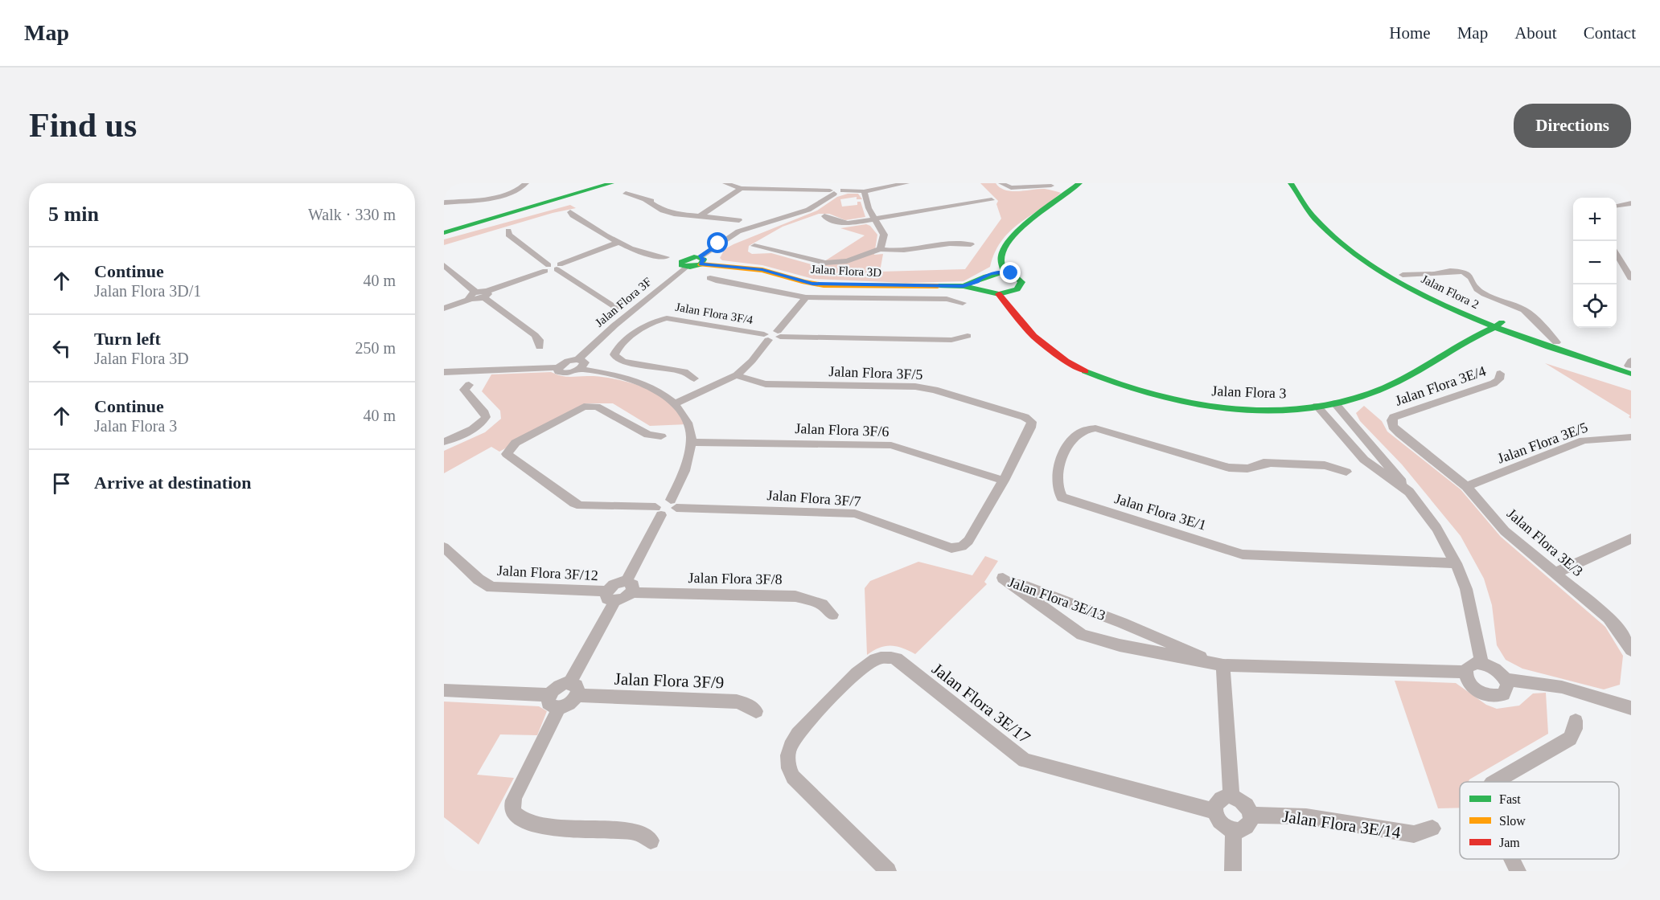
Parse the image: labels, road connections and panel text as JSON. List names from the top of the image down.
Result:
{
  "streets": {
    "street": [
      "Jalan Flora 3D",
      "Jalan Flora 2",
      "Jalan Flora 3F",
      "Jalan Flora 3F/4",
      "Jalan Flora 3F/5",
      "Jalan Flora 3E/4",
      "Jalan Flora 3",
      "Jalan Flora 3F/6",
      "Jalan Flora 3E/5",
      "Jalan Flora 3F/7",
      "Jalan Flora 3E/1",
      "Jalan Flora 3E/3",
      "Jalan Flora 3F/12",
      "Jalan Flora 3F/8",
      "Jalan Flora 3E/13",
      "Jalan Flora 3F/9",
      "Jalan Flora 3E/17",
      "Jalan Flora 3E/14"
    ]
  },
  "crossings": [
    ["Jalan Flora 3D", "Jalan Flora 3F"],
    ["Jalan Flora 2", "Jalan Flora 3"],
    ["Jalan Flora 3F/5", "Jalan Flora 3F/6"],
    ["Jalan Flora 3F/5", "Jalan Flora 3F/7"],
    ["Jalan Flora 3E/4", "Jalan Flora 3E/3"],
    ["Jalan Flora 3F/6", "Jalan Flora 3F/7"],
    ["Jalan Flora 3E/5", "Jalan Flora 3E/3"],
    ["Jalan Flora 3E/17", "Jalan Flora 3E/14"]
  ],
  "legend": ["Fast", "Slow", "Jam"],
  "page": {
    "header": "Map",
    "nav": [
      "Home",
      "Map",
      "About",
      "Contact"
    ],
    "buttons": "Directions",
    "title": "Find us",
    "heading": ["5 min", "Walk · 330 m"],
    "map_buttons": ["+", "−"],
    "list": [
      ["Continue", "Jalan Flora 3D/1", "40 m"],
      ["Turn left", "Jalan Flora 3D", "250 m"],
      ["Continue", "Jalan Flora 3", "40 m"],
      "Arrive at destination"
    ]
  }
}
